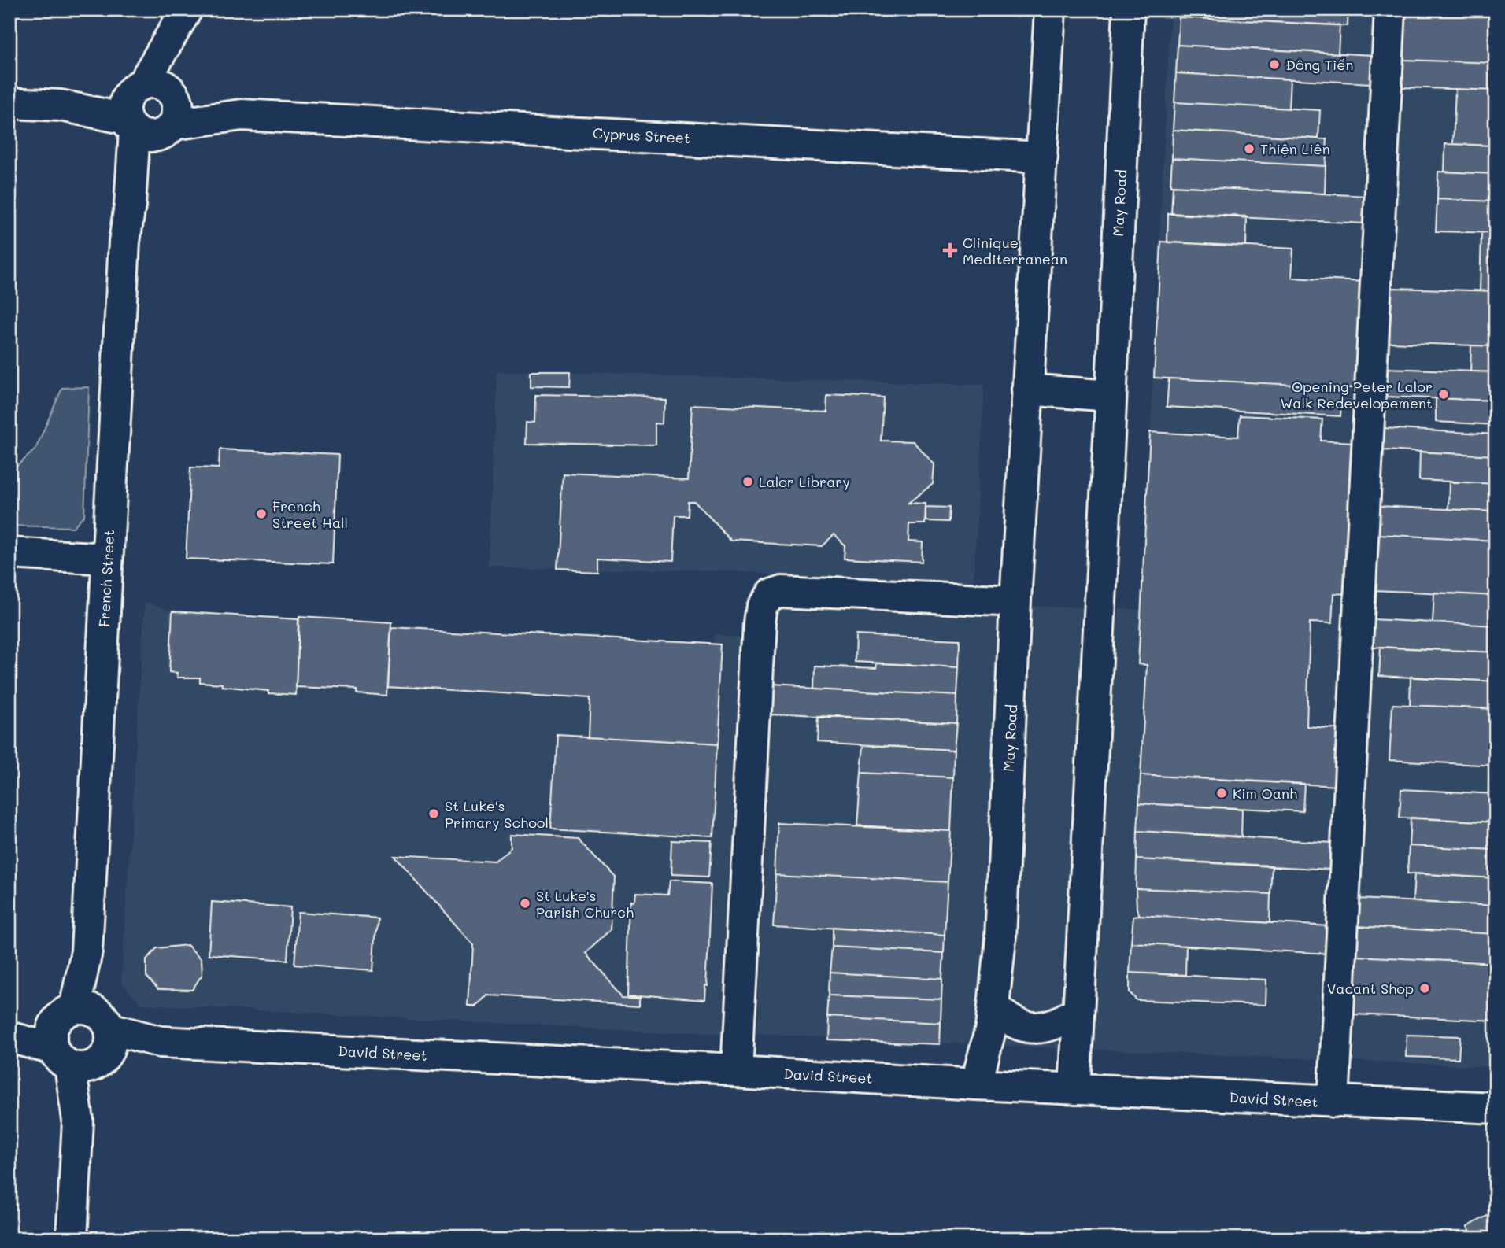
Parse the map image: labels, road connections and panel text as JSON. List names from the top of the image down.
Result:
{
  "streets": {
    "street": [
      "Cyprus Street",
      "May Road",
      "French Street",
      "David Street"
    ]
  },
  "crossings": [
    ["Cyprus Street", "May Road"],
    ["Cyprus Street", "French Street"],
    ["May Road", "David Street"],
    ["French Street", "David Street"]
  ],
  "places": {
    "other": [
      "Đông Tiến",
      "Thiện Liên",
      "Opening Peter Lalor Walk Redevelopement",
      "Lalor Library",
      "French Street Hall",
      "Kim Oanh",
      "St Luke's Primary School",
      "St Luke's Parish Church",
      "Vacant Shop"
    ],
    "health": ["Clinique Mediterranean"]
  }
}
